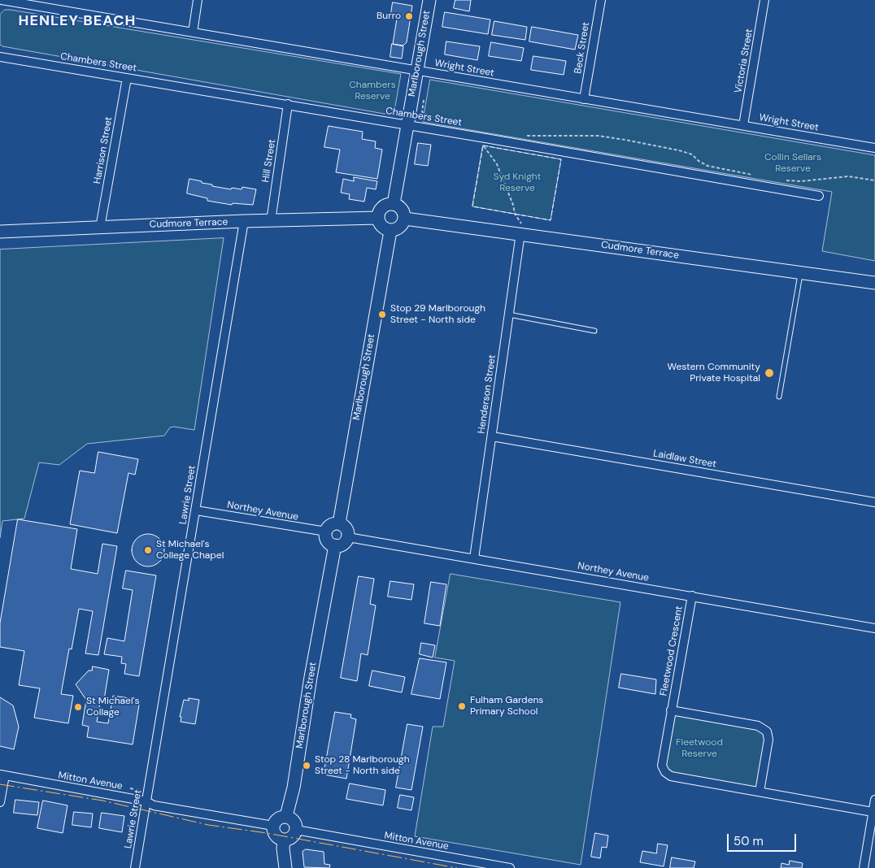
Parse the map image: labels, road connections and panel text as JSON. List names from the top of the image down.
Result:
{
  "streets": {
    "street": [
      "Beck Street",
      "Marlborough Street",
      "Victoria Street",
      "Chambers Street",
      "Wright Street",
      "Harrison Street",
      "Hill Street",
      "Cudmore Terrace",
      "Henderson Street",
      "Laidlaw Street",
      "Lawrie Street",
      "Northey Avenue",
      "Fleetwood Crescent",
      "Mitton Avenue"
    ]
  },
  "crossings": [
    ["Beck Street", "Wright Street"],
    ["Marlborough Street", "Chambers Street"],
    ["Marlborough Street", "Wright Street"],
    ["Marlborough Street", "Cudmore Terrace"],
    ["Marlborough Street", "Northey Avenue"],
    ["Marlborough Street", "Mitton Avenue"],
    ["Victoria Street", "Wright Street"],
    ["Chambers Street", "Harrison Street"],
    ["Chambers Street", "Hill Street"],
    ["Harrison Street", "Cudmore Terrace"],
    ["Hill Street", "Cudmore Terrace"],
    ["Cudmore Terrace", "Henderson Street"],
    ["Cudmore Terrace", "Lawrie Street"],
    ["Henderson Street", "Laidlaw Street"],
    ["Henderson Street", "Northey Avenue"],
    ["Lawrie Street", "Northey Avenue"],
    ["Lawrie Street", "Mitton Avenue"],
    ["Northey Avenue", "Fleetwood Crescent"]
  ],
  "districts": ["HENLEY BEACH"],
  "parks": [
    "Chambers Reserve",
    "Collin Sellars Reserve",
    "Syd Knight Reserve",
    "Fleetwood Reserve"
  ],
  "places": [
    "Burro",
    "Stop 29 Marlborough Street - North side",
    "Western Community Private Hospital",
    "St Michael's College Chapel",
    "Fulham Gardens Primary School",
    "St Michael's Collage",
    "Stop 28 Marlborough Street - North side"
  ],
  "scale_bar": "50 m"
}
